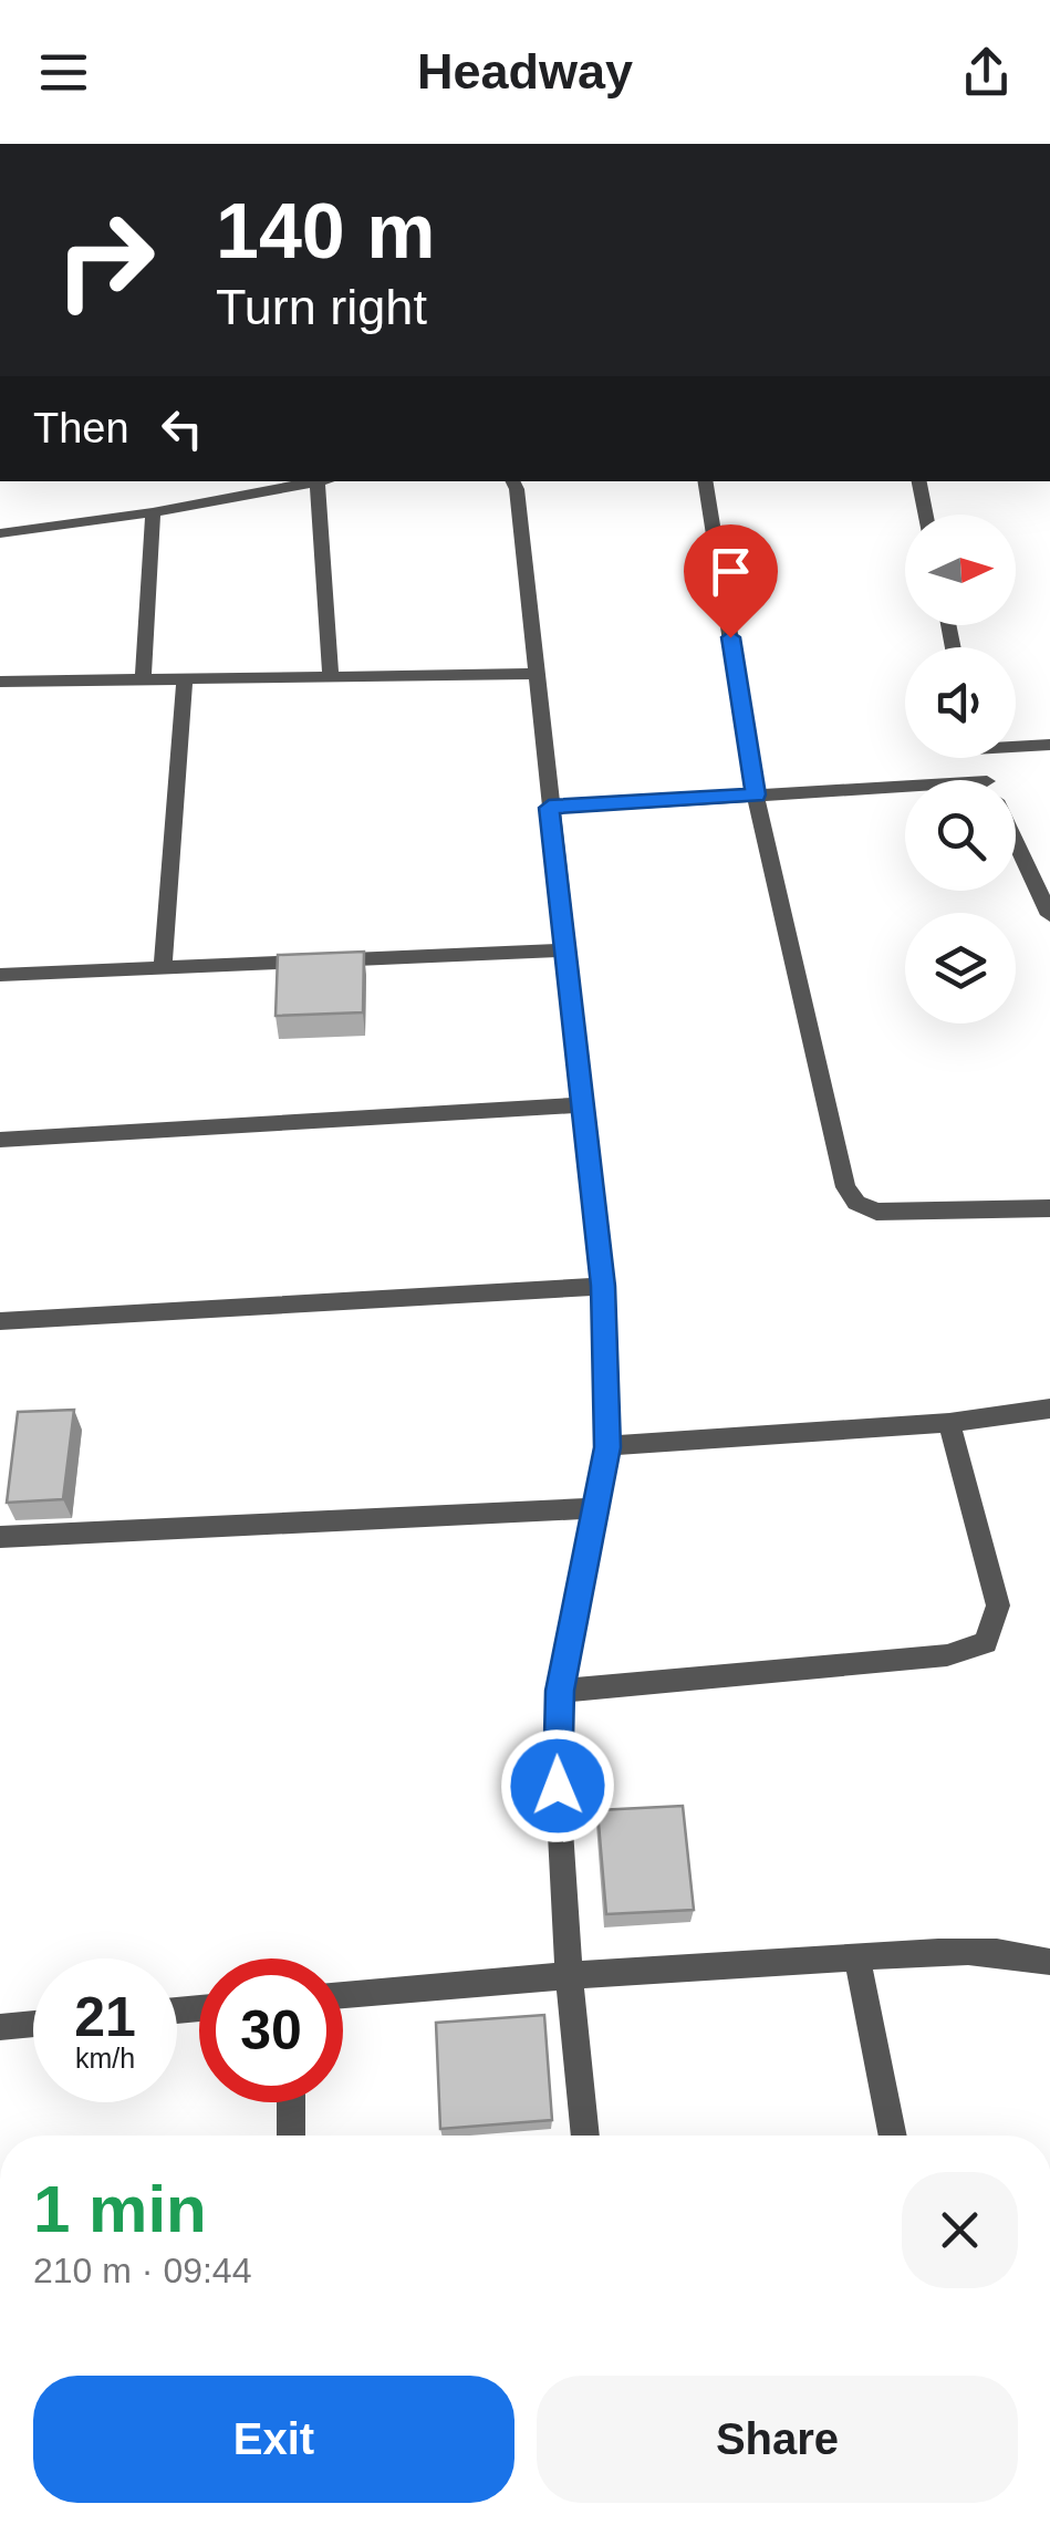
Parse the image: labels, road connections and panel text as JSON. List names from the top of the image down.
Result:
{
  "north": "right",
  "page": {
    "header": "Headway",
    "turn": ["140 m", "Turn right"],
    "then": "Then",
    "speed": "21 km/h",
    "limit": "30",
    "heading": ["1 min", "210 m · 09:44"],
    "buttons": ["Exit", "Share"]
  }
}
